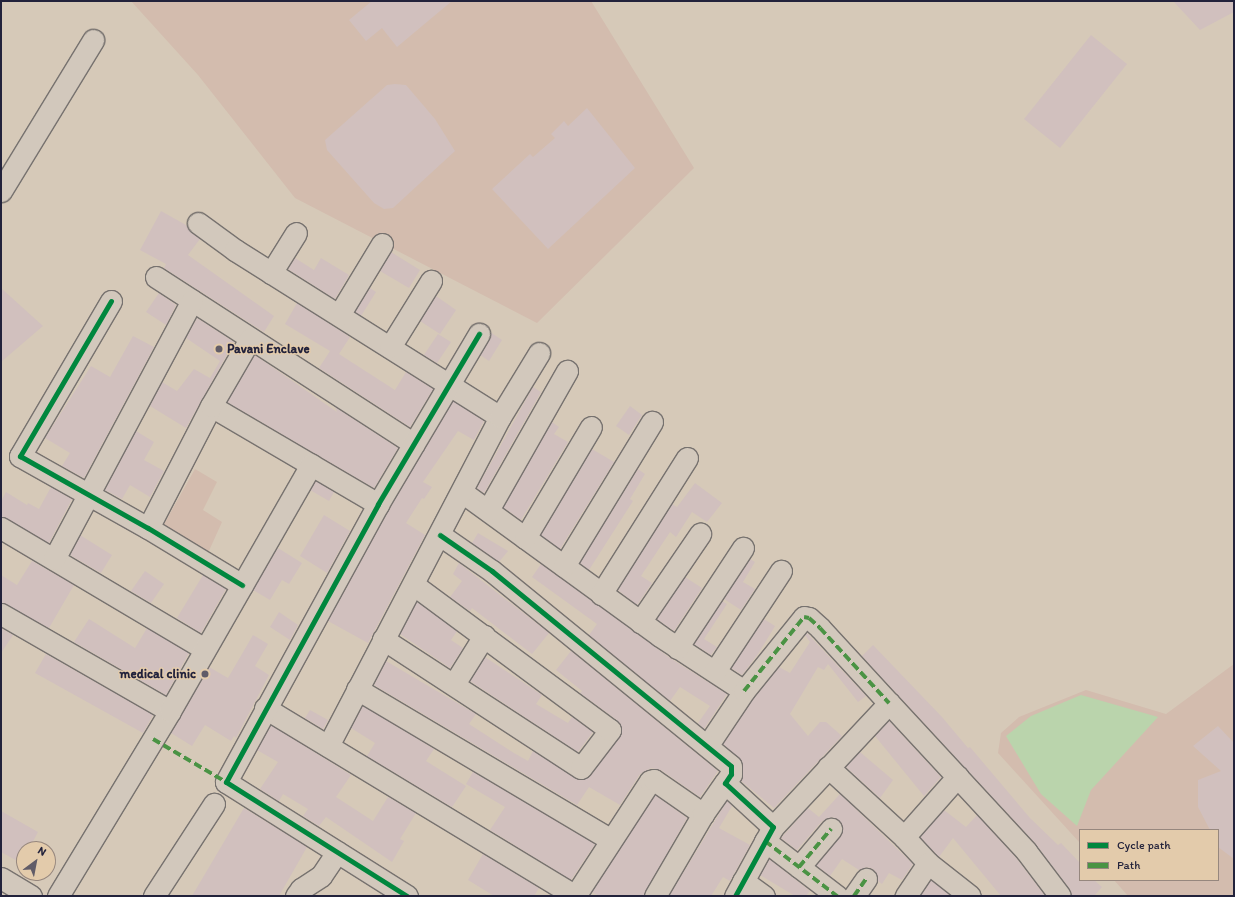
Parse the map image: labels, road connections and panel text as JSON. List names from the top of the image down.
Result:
{
  "places": ["Pavani Enclave", "medical clinic"],
  "legend": ["Cycle path", "Path"],
  "north": "top right"
}
